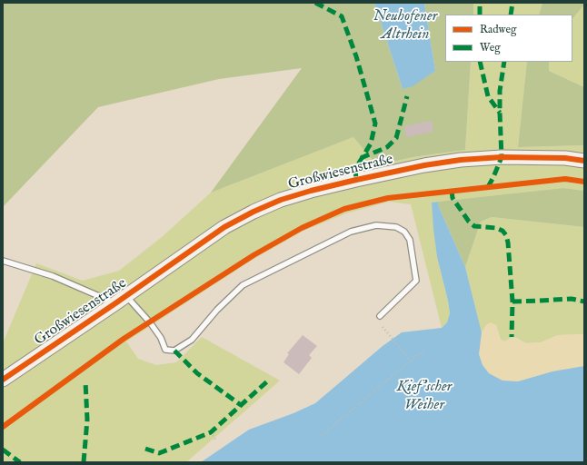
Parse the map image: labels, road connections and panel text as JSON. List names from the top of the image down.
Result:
{
  "streets": {
    "street": ["Großwiesenstraße"]
  },
  "water": ["Neuhofener Altrhein", "Kief'scher Weiher"],
  "legend": ["Radweg", "Weg"]
}
